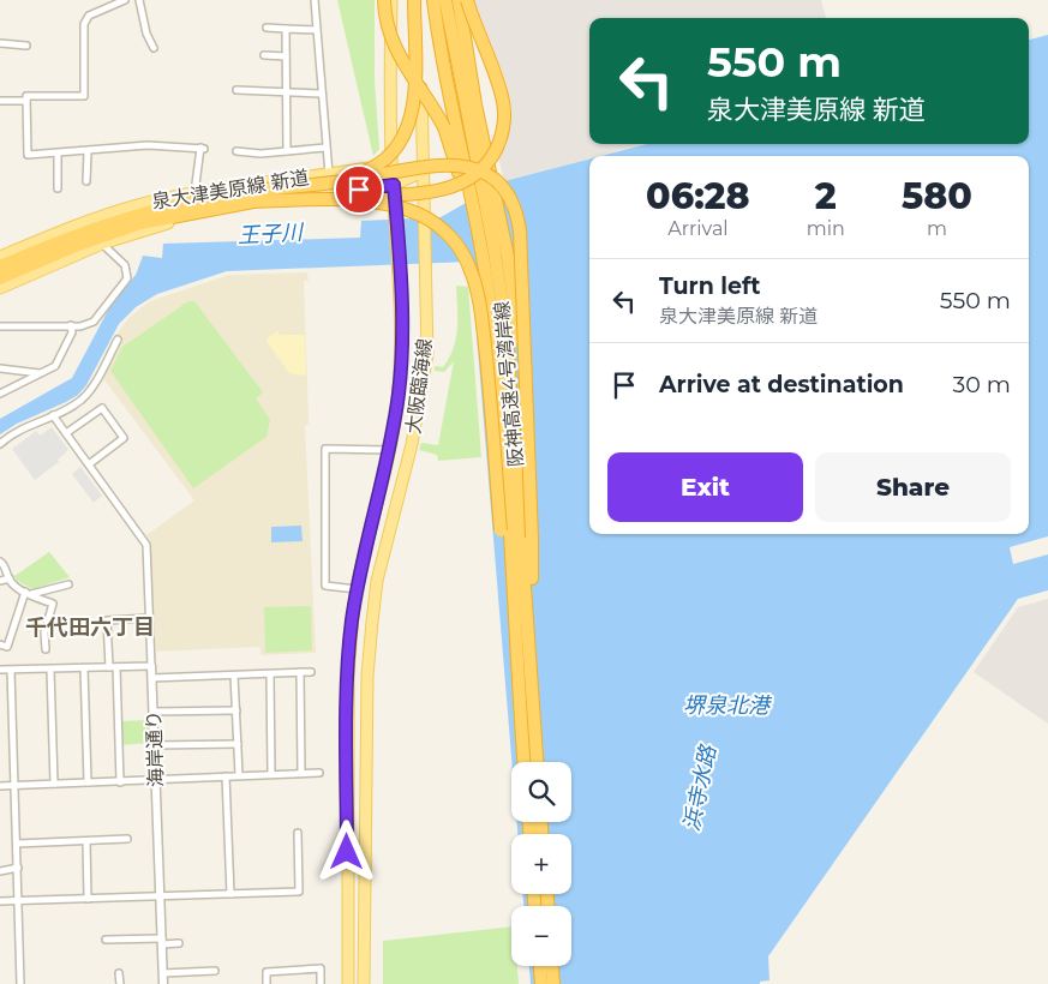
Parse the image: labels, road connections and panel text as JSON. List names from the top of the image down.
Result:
{
  "streets": {
    "highway": ["阪神高速4号湾岸線"],
    "main road": ["泉大津美原線 新道", "大阪臨海線"],
    "street": ["海岸通り"]
  },
  "crossings": [
    ["泉大津美原線 新道", "大阪臨海線"]
  ],
  "districts": ["千代田六丁目"],
  "water": ["王子川", "堺泉北港", "浜寺水路"],
  "page": {
    "turn": ["550 m", "泉大津美原線 新道"],
    "eta": [
      "06:28",
      "Arrival",
      "2",
      "min",
      "580",
      "m"
    ],
    "list": [
      {
        "name": "Turn left",
        "note": "泉大津美原線 新道",
        "value": "550 m"
      },
      {
        "name": "Arrive at destination",
        "value": "30 m"
      }
    ],
    "buttons": ["Exit", "Share"],
    "map_buttons": ["+", "−"]
  }
}
